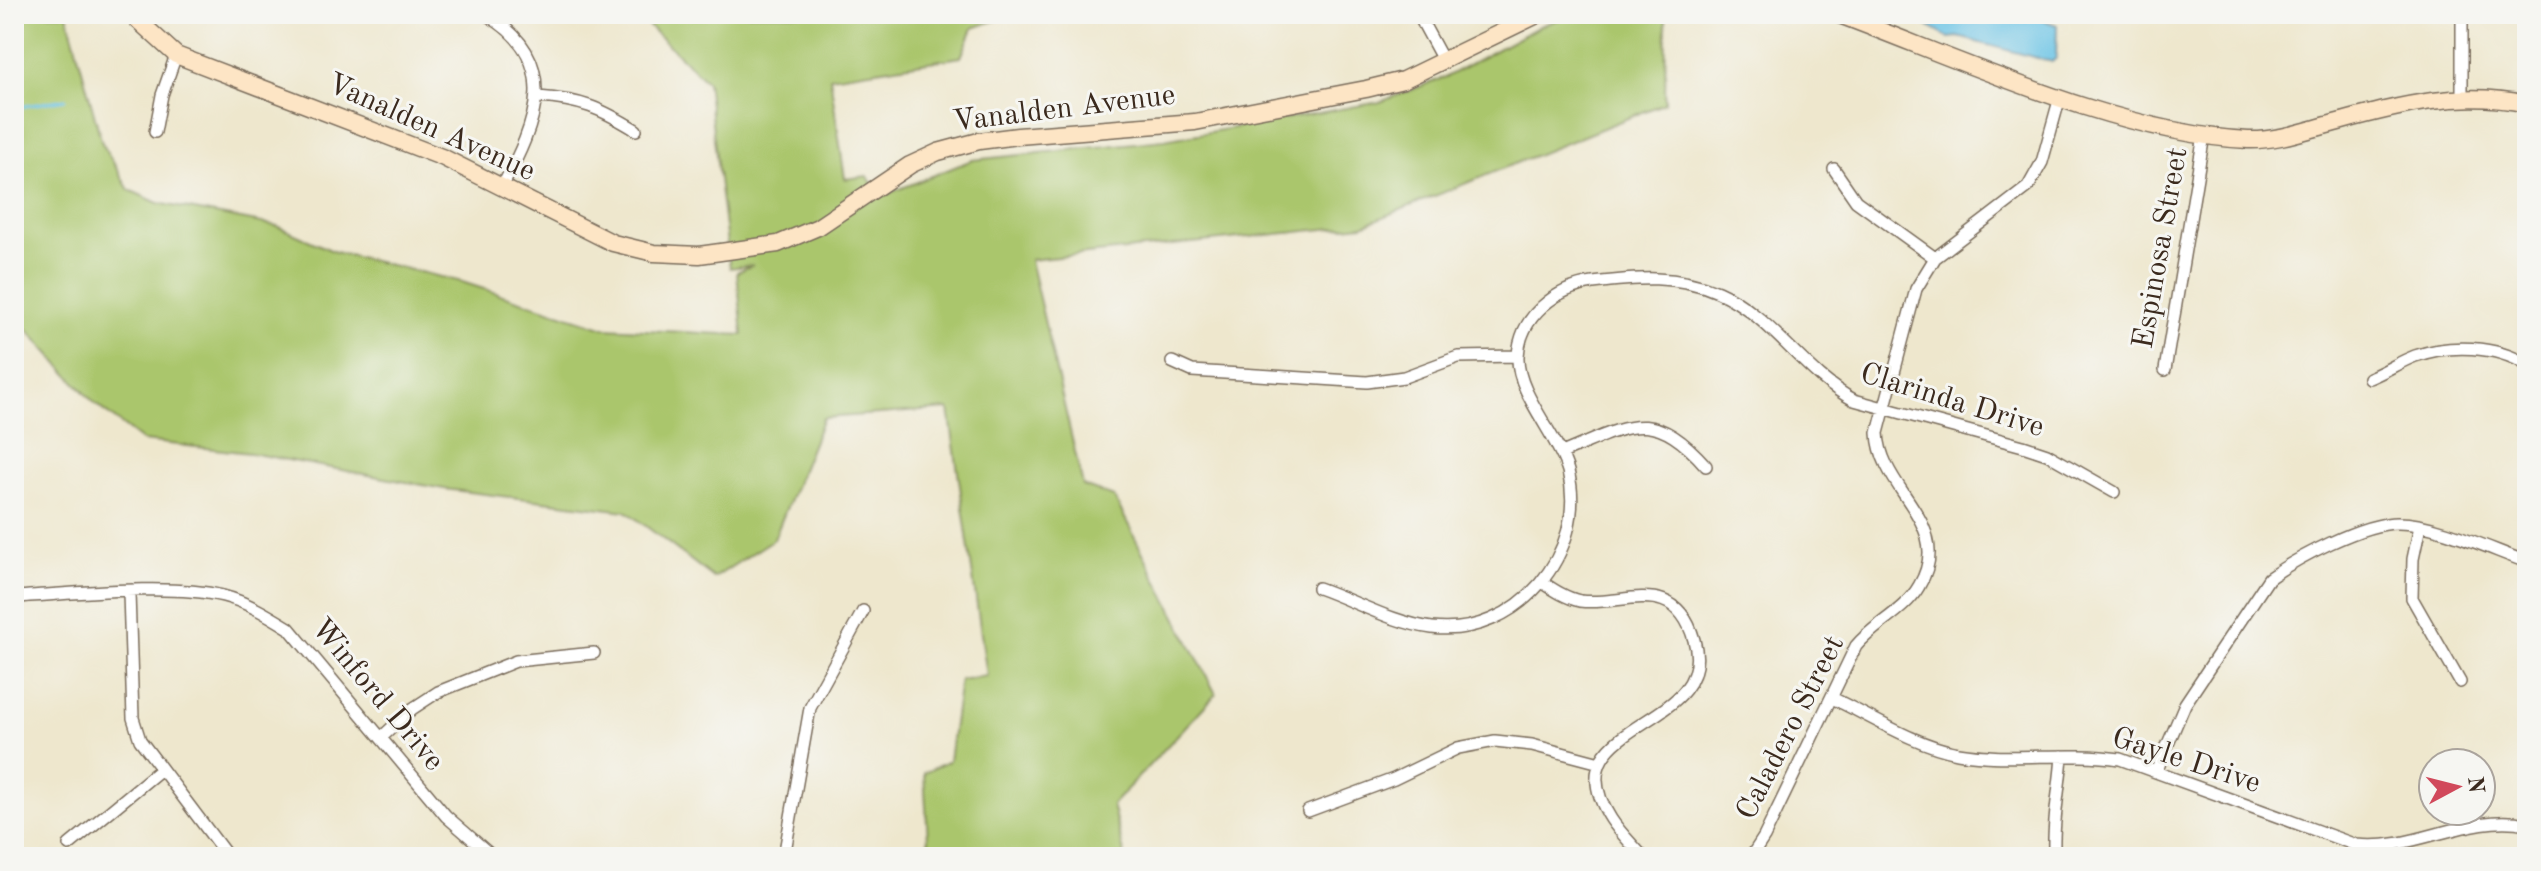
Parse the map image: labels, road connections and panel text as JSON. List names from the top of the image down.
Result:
{
  "streets": {
    "main road": ["Vanalden Avenue"],
    "street": [
      "Espinosa Street",
      "Clarinda Drive",
      "Winford Drive",
      "Caladero Street",
      "Gayle Drive"
    ]
  },
  "crossings": [
    ["Clarinda Drive", "Caladero Street"],
    ["Caladero Street", "Gayle Drive"]
  ],
  "north": "right"
}
